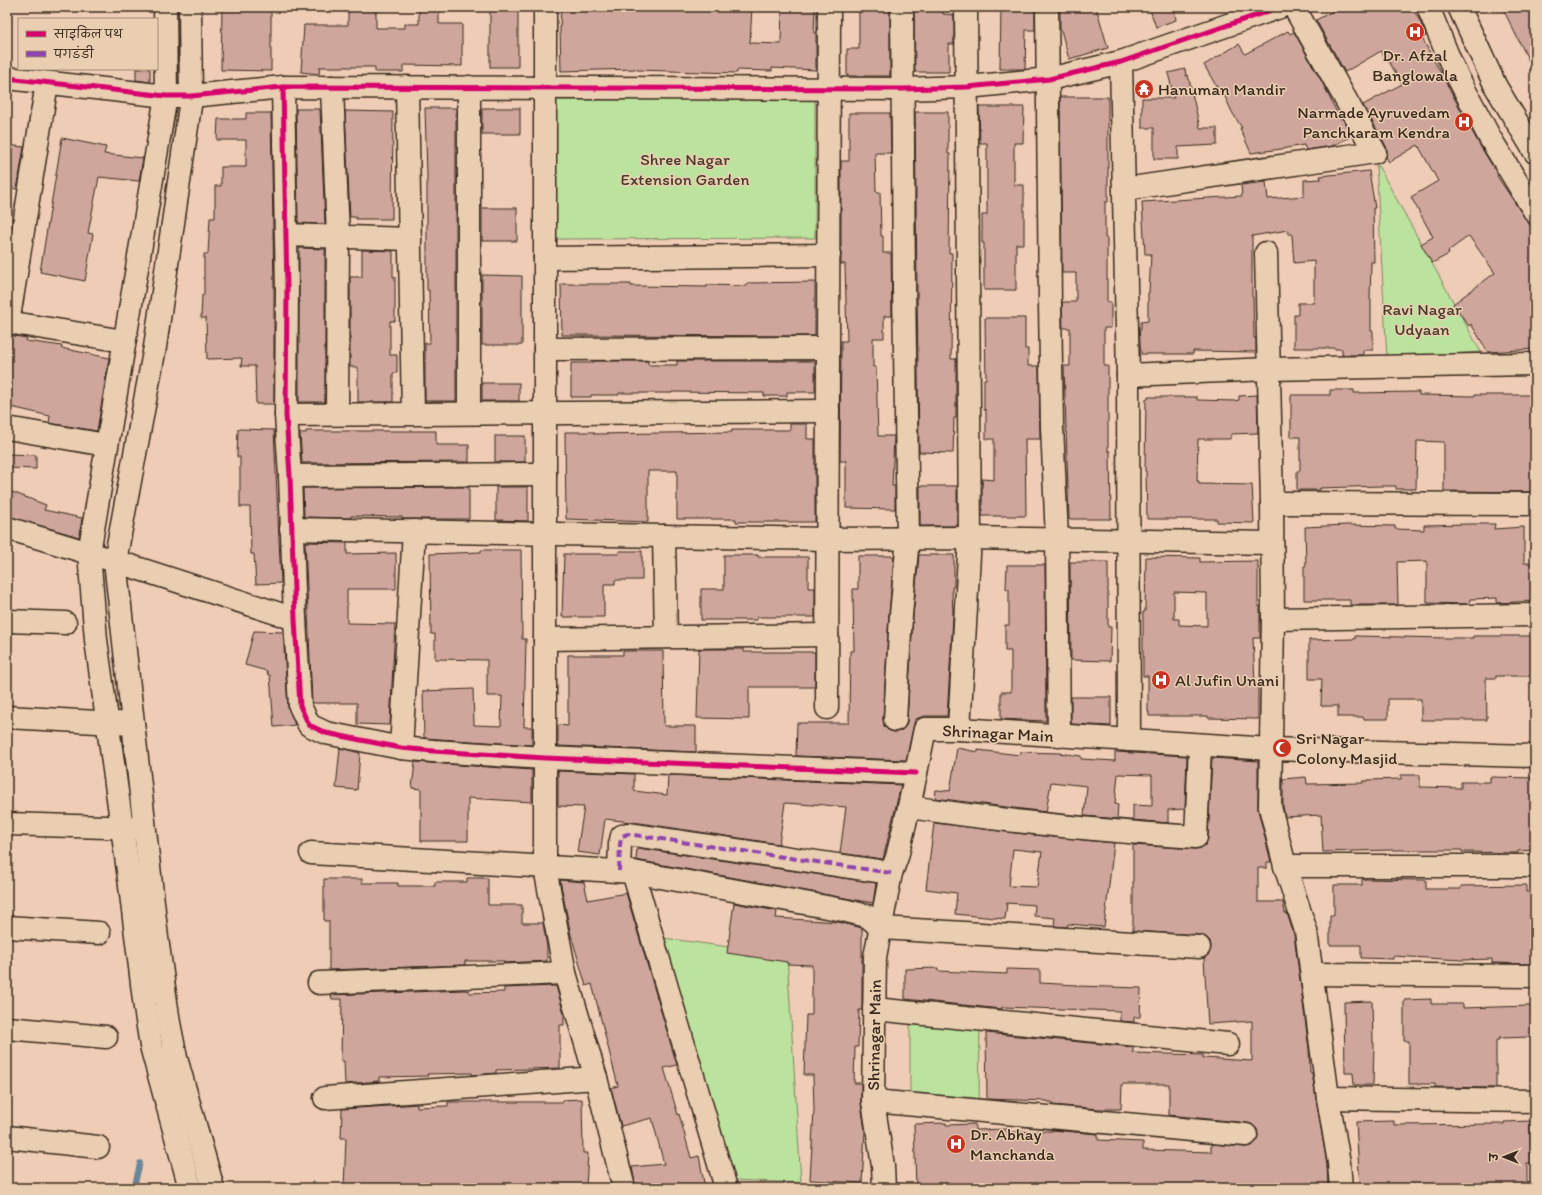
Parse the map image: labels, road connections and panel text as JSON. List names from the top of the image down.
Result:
{
  "streets": {
    "street": ["Shrinagar Main"]
  },
  "parks": ["Shree Nagar Extension Garden", "Ravi Nagar Udyaan"],
  "places": {
    "hospital": [
      "Dr. Afzal Banglowala",
      "Narmade Ayruvedam Panchkaram Kendra",
      "Al Jufin Unani",
      "Dr. Abhay Manchanda"
    ],
    "temple": ["Hanuman Mandir"],
    "mosque": ["Sri Nagar Colony Masjid"]
  },
  "legend": ["साइकिल पथ", "पगडंडी"],
  "north": "left"
}
